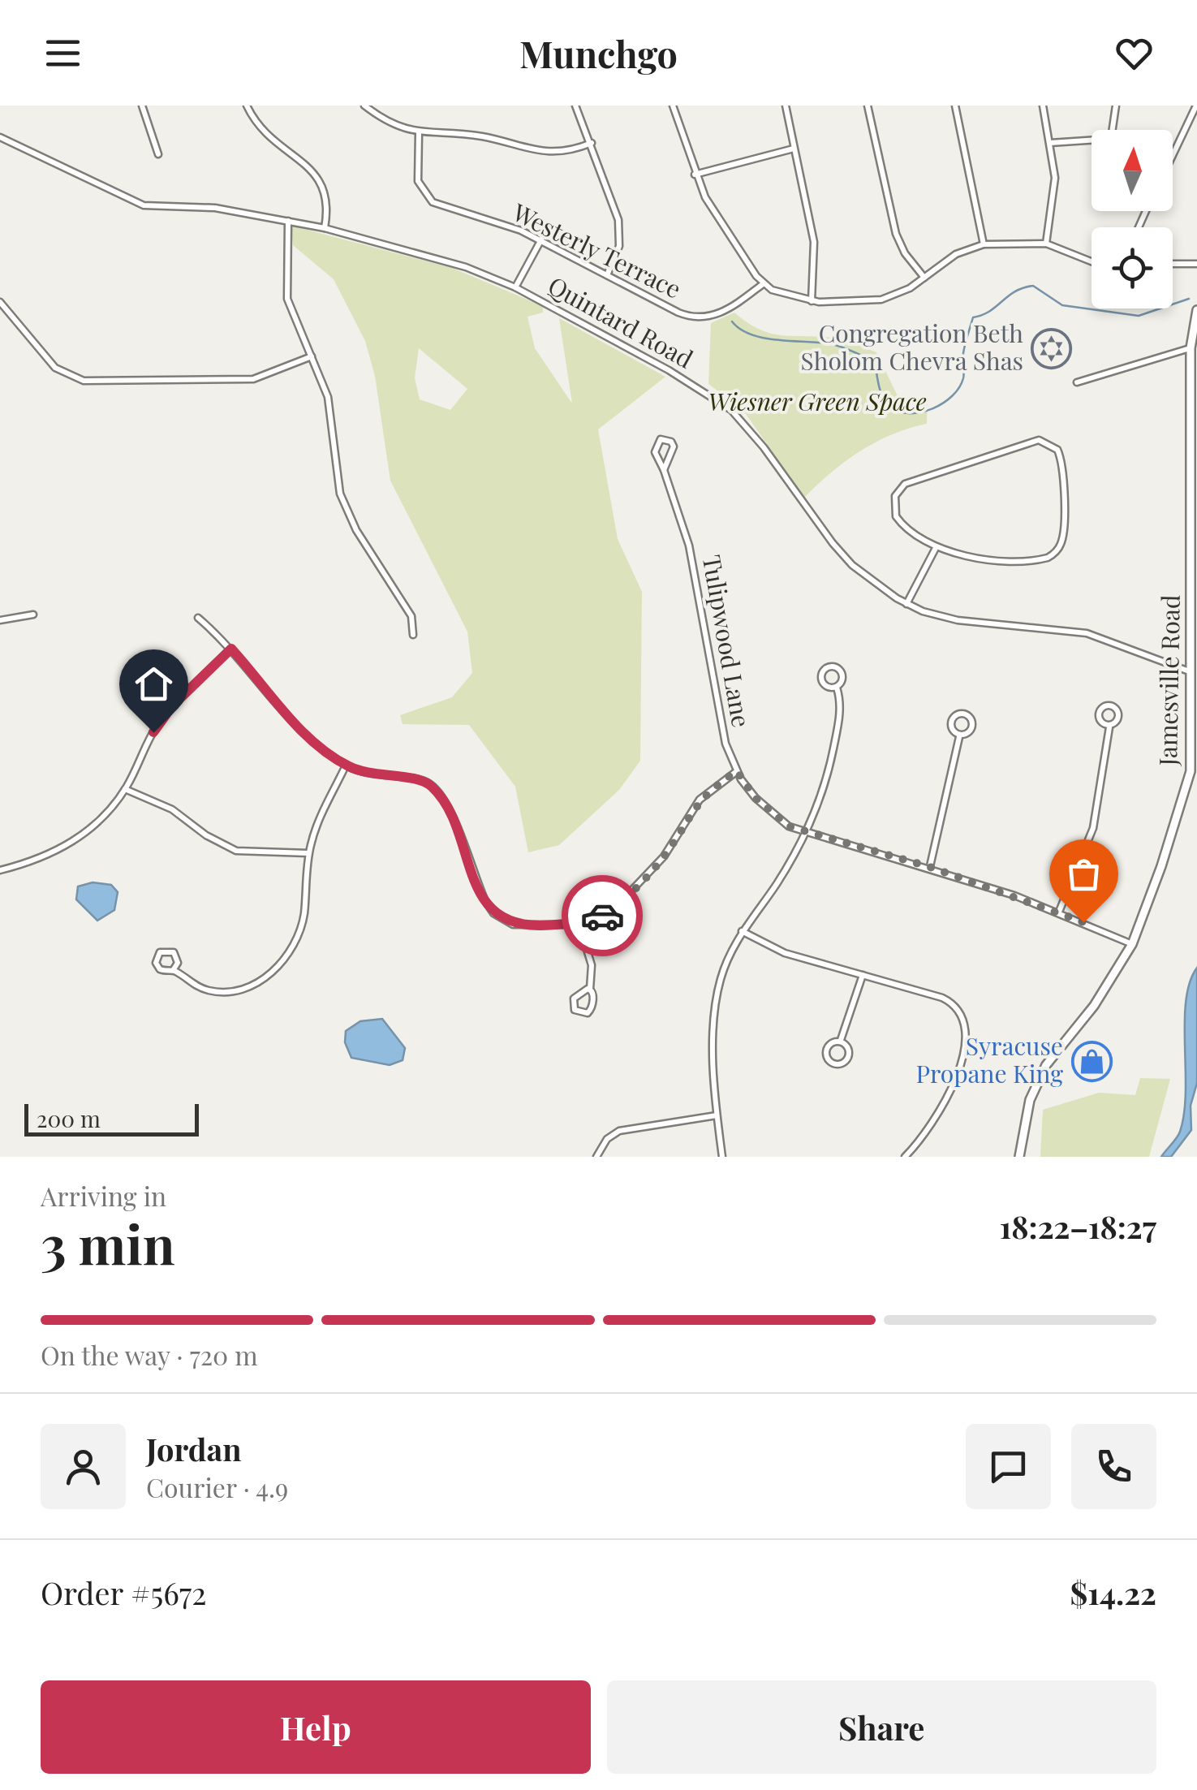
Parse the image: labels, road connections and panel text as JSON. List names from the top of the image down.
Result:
{
  "streets": {
    "street": [
      "Westerly Terrace",
      "Quintard Road",
      "Tulipwood Lane",
      "Jamesville Road"
    ]
  },
  "crossings": [
    ["Quintard Road", "Jamesville Road"],
    ["Tulipwood Lane", "Jamesville Road"]
  ],
  "parks": ["Wiesner Green Space"],
  "places": {
    "synagogue": ["Congregation Beth Sholom Chevra Shas"],
    "shop": ["Syracuse Propane King"]
  },
  "scale_bar": "200 m",
  "north": "top",
  "page": {
    "header": "Munchgo",
    "scale": "200 m",
    "heading": ["3 min", "Arriving in", "18:22–18:27"],
    "panel": [
      "Jordan",
      "Courier · 4.9",
      "Order #5672",
      "$14.22"
    ],
    "bar": "On the way · 720 m",
    "buttons": ["Help", "Share"]
  }
}
